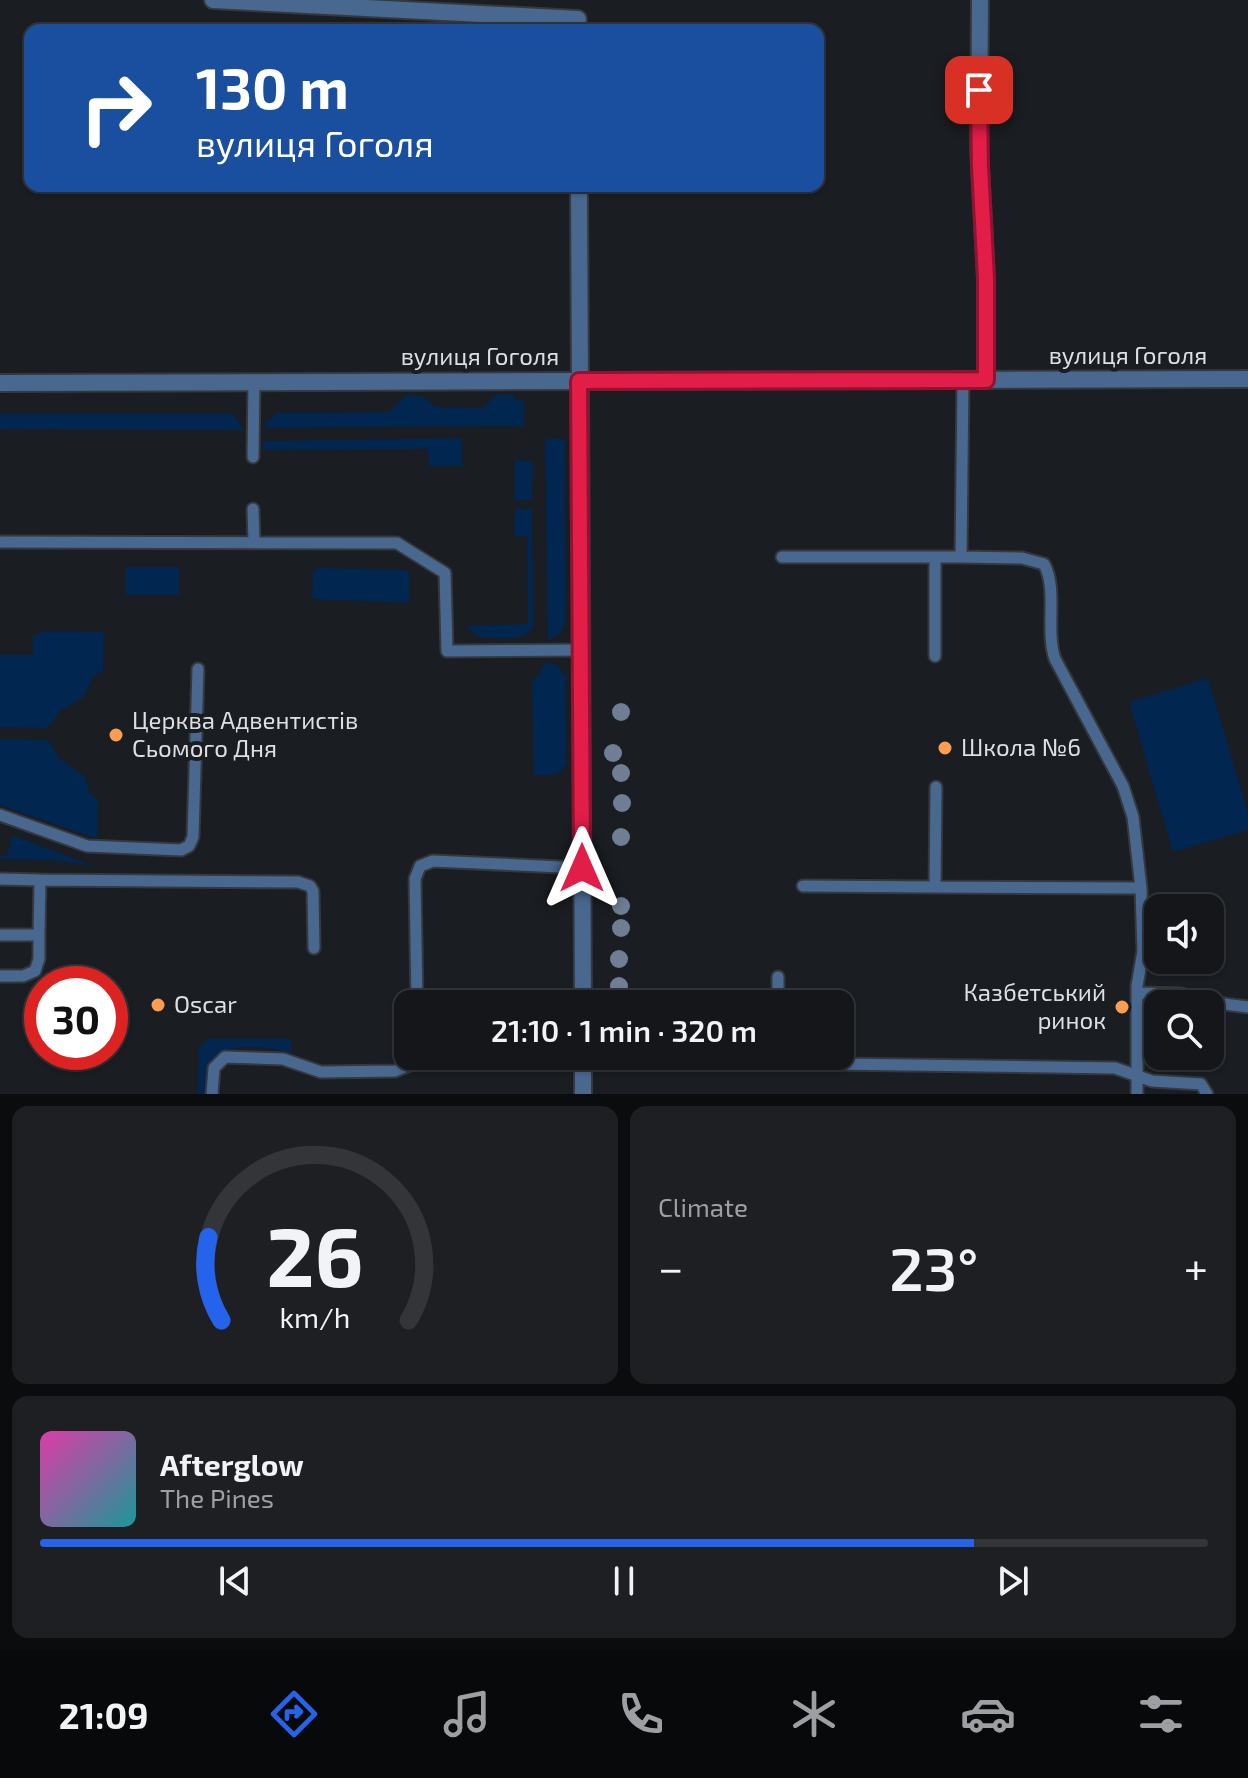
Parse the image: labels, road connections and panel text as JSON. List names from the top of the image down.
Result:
{
  "streets": {
    "street": ["вулиця Гоголя"]
  },
  "places": [
    "Церква Адвентистів Сьомого Дня",
    "Школа №6",
    "Oscar",
    "Казбетський ринок"
  ],
  "page": {
    "turn": ["130 m", "вулиця Гоголя"],
    "limit": "30",
    "trip": "21:10 · 1 min · 320 m",
    "tile": "Climate",
    "heat": ["−", "23°", "+"],
    "song": ["Afterglow", "The Pines"],
    "tabs": "21:09",
    "gauge": ["26", "km/h"]
  }
}
